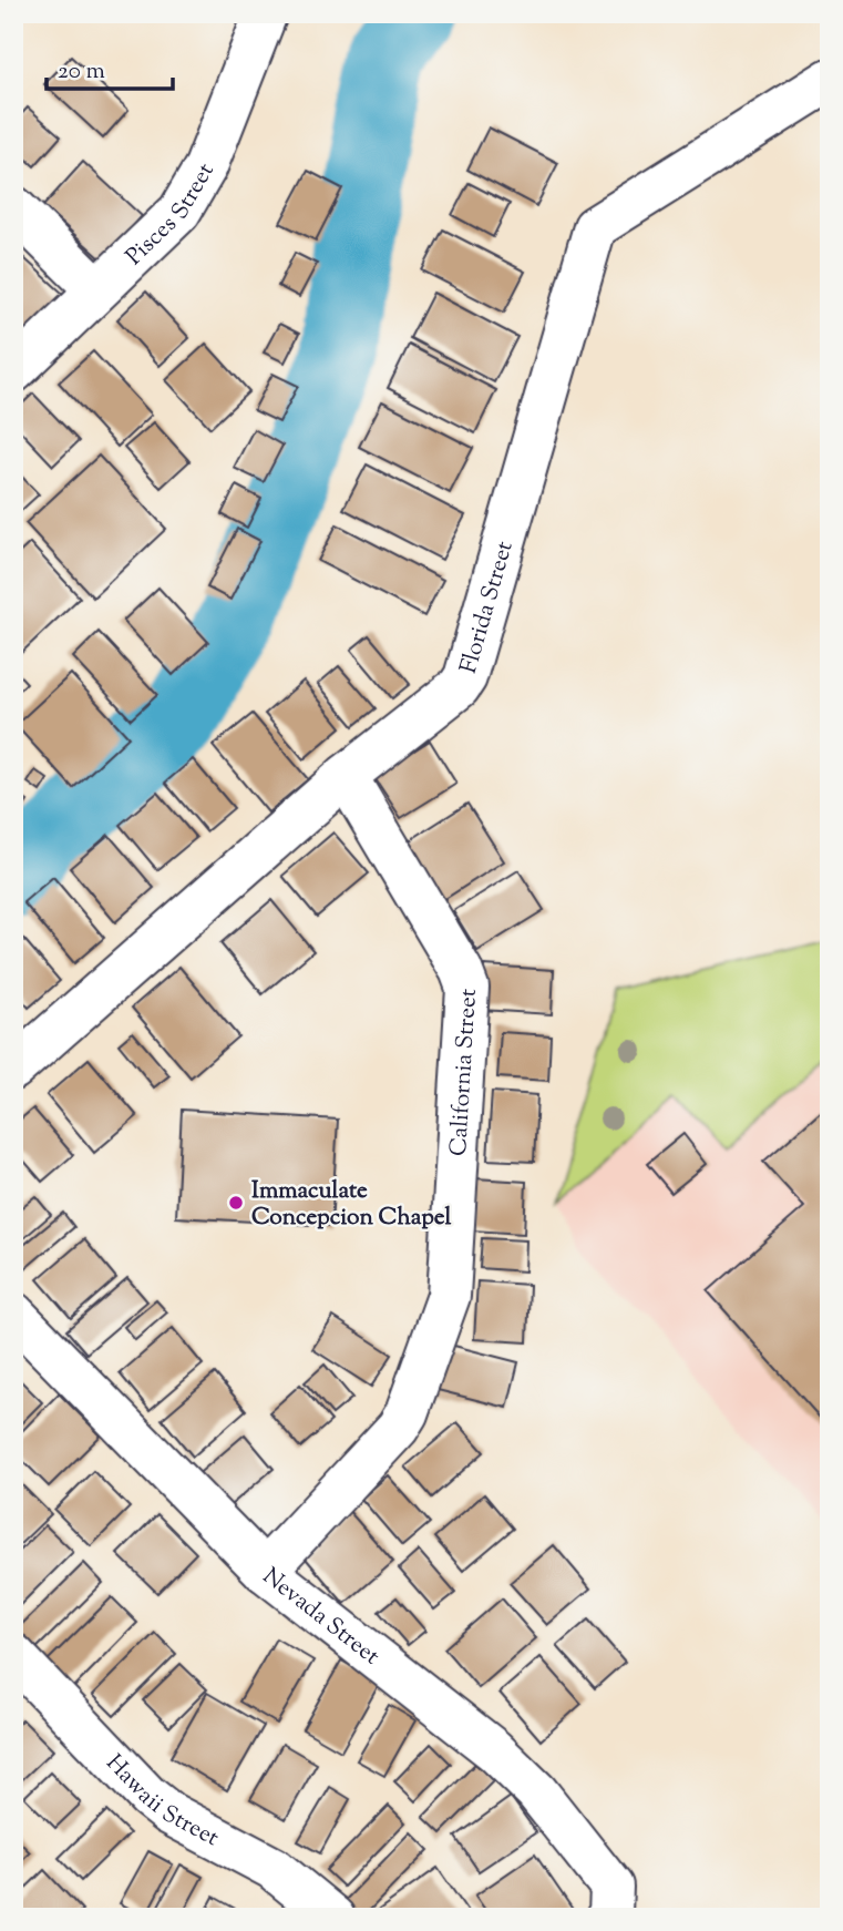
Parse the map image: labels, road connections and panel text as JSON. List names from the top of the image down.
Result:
{
  "streets": {
    "street": [
      "Pisces Street",
      "Florida Street",
      "California Street",
      "Nevada Street",
      "Hawaii Street"
    ]
  },
  "crossings": [
    ["Florida Street", "California Street"],
    ["California Street", "Nevada Street"]
  ],
  "places": ["Immaculate Concepcion Chapel"],
  "scale_bar": "20 m"
}
